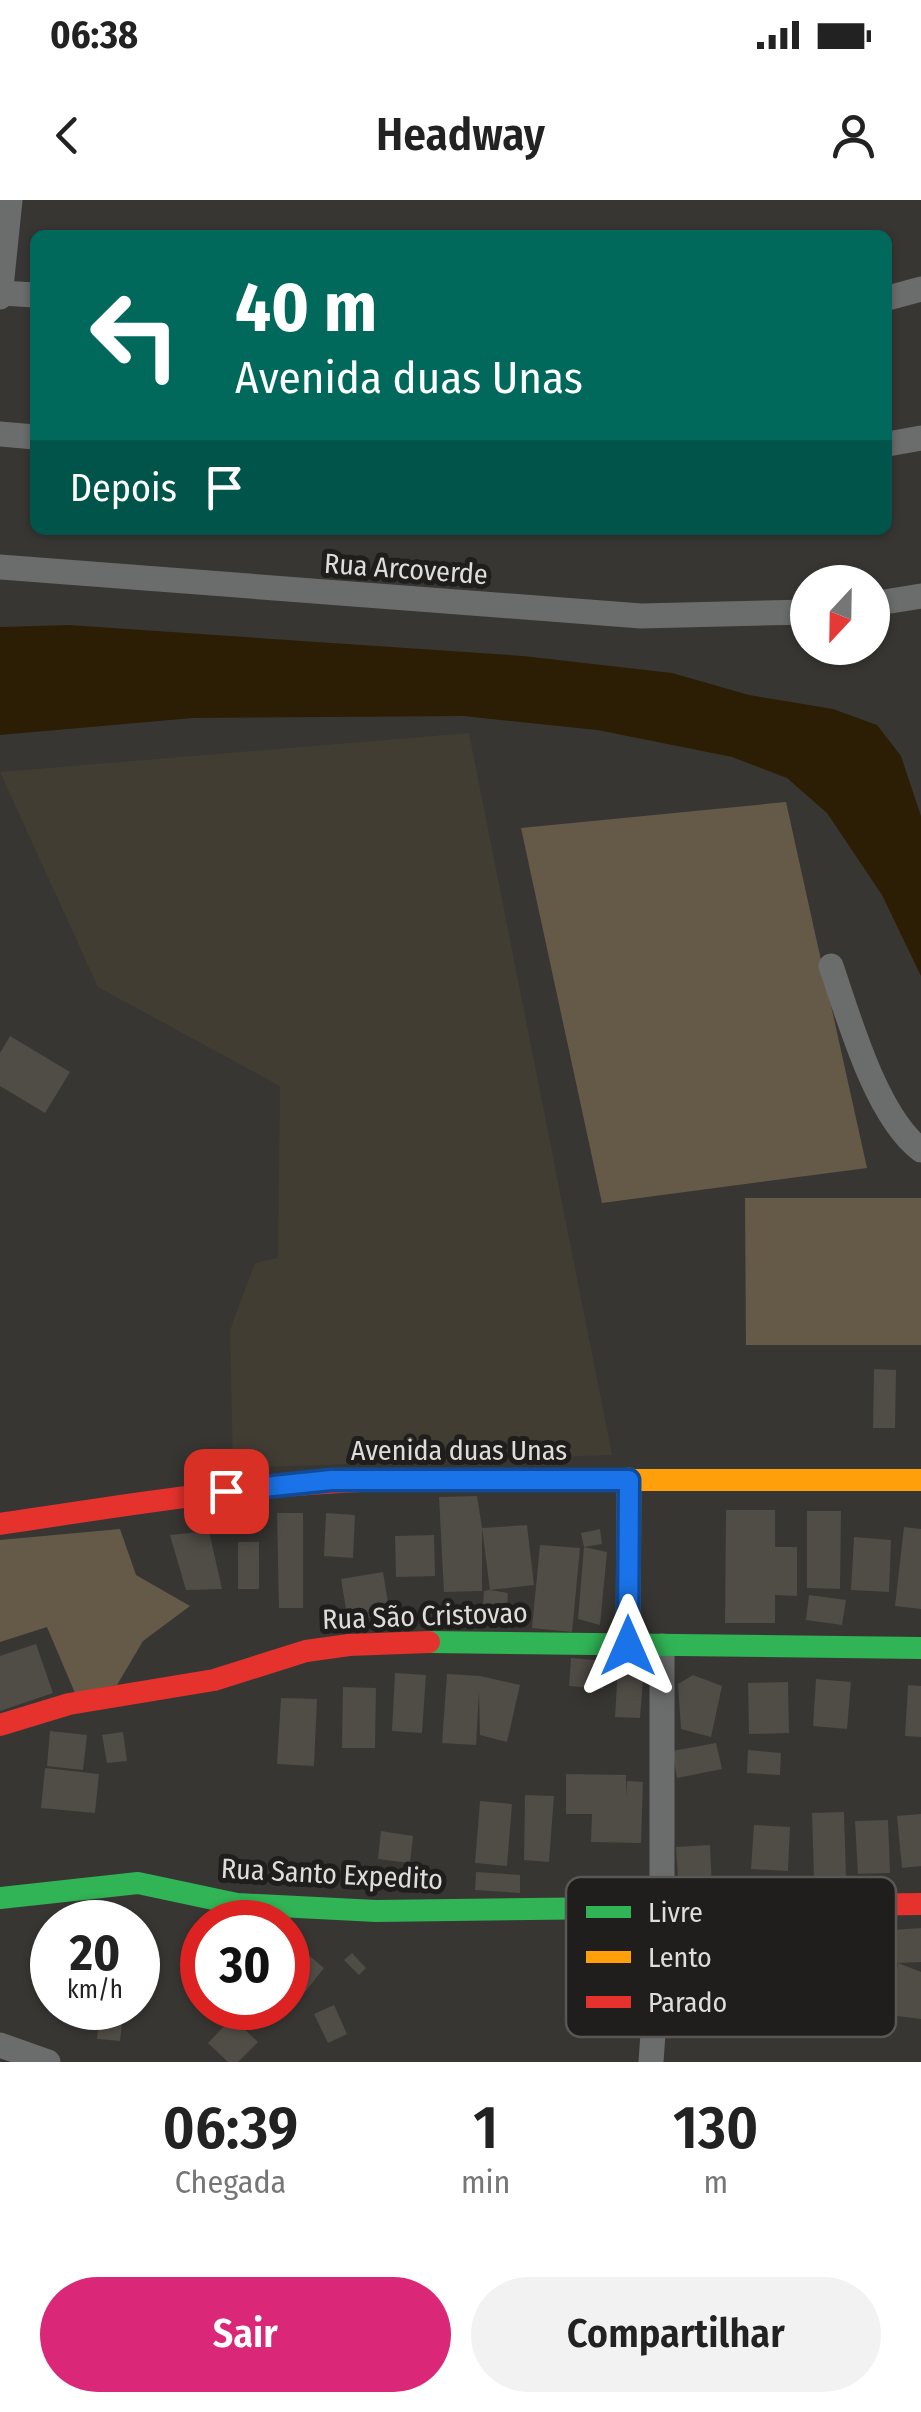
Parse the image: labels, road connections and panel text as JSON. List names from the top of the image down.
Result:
{
  "streets": {
    "street": [
      "Rua Arcoverde",
      "Avenida duas Unas",
      "Rua São Cristovao",
      "Rua Santo Expedito"
    ]
  },
  "legend": ["Livre", "Lento", "Parado"],
  "north": "bottom",
  "page": {
    "status": "06:38",
    "header": "Headway",
    "turn": ["40 m", "Avenida duas Unas"],
    "then": "Depois",
    "speed": "20 km/h",
    "limit": "30",
    "eta": [
      "06:39",
      "Chegada",
      "1",
      "min",
      "130",
      "m"
    ],
    "buttons": ["Sair", "Compartilhar"]
  }
}
